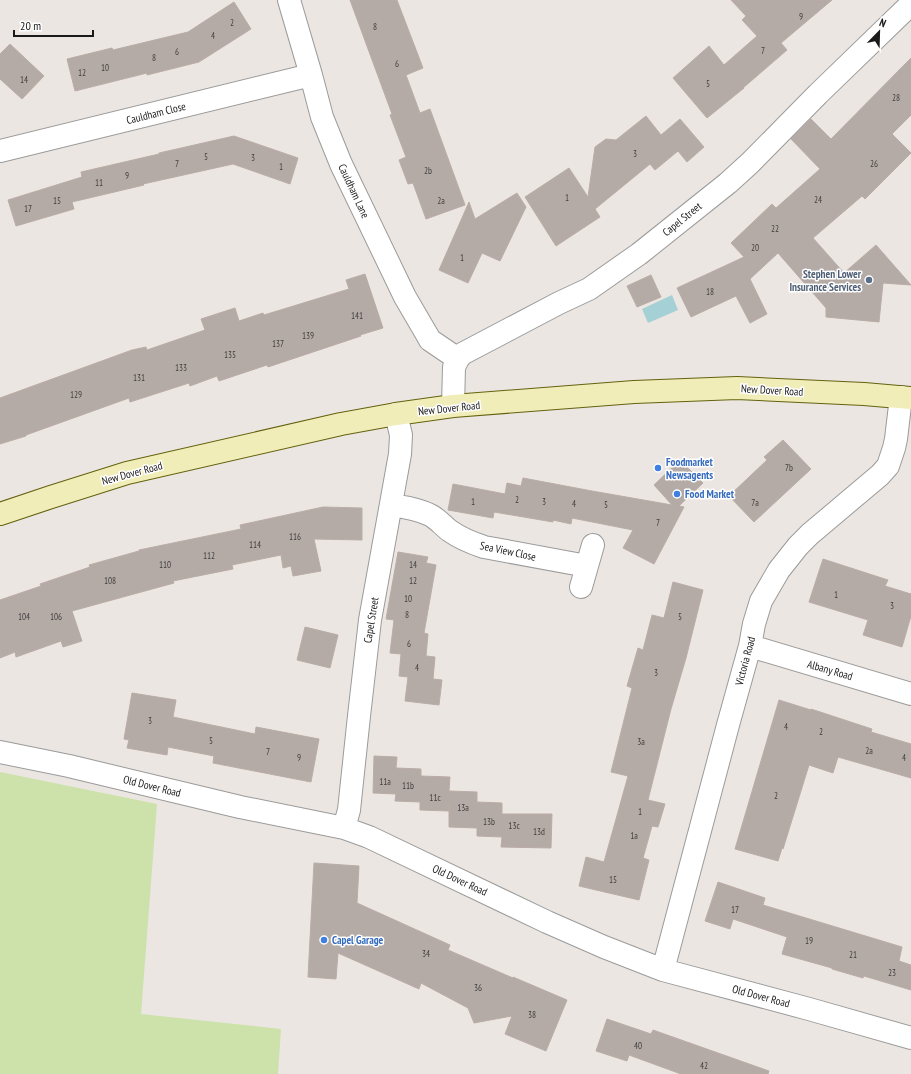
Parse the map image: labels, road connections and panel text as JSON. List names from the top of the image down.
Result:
{
  "streets": {
    "main road": ["New Dover Road"],
    "street": [
      "Cauldham Close",
      "Cauldham Lane",
      "Capel Street",
      "Sea View Close",
      "Victoria Road",
      "Albany Road",
      "Old Dover Road"
    ]
  },
  "crossings": [
    ["Cauldham Close", "Cauldham Lane"],
    ["Cauldham Lane", "Capel Street"],
    ["Capel Street", "New Dover Road"],
    ["Capel Street", "Sea View Close"],
    ["Capel Street", "Old Dover Road"],
    ["New Dover Road", "Victoria Road"],
    ["Victoria Road", "Albany Road"],
    ["Victoria Road", "Old Dover Road"]
  ],
  "places": [
    "Stephen Lower Insurance Services",
    "Foodmarket Newsagents",
    "Food Market",
    "Capel Garage"
  ],
  "house_numbers": [
    "9",
    "2",
    "8",
    "4",
    "7",
    "6",
    "8",
    "6",
    "10",
    "12",
    "14",
    "5",
    "28",
    "3",
    "5",
    "3",
    "7",
    "26",
    "1",
    "2b",
    "9",
    "11",
    "1",
    "24",
    "15",
    "2a",
    "17",
    "22",
    "20",
    "1",
    "18",
    "141",
    "139",
    "137",
    "135",
    "133",
    "131",
    "129",
    "7b",
    "2",
    "1",
    "3",
    "7a",
    "4",
    "5",
    "7",
    "116",
    "114",
    "112",
    "110",
    "14",
    "108",
    "12",
    "1",
    "10",
    "3",
    "8",
    "104",
    "106",
    "5",
    "6",
    "4",
    "3",
    "3",
    "4",
    "2",
    "5",
    "3a",
    "2a",
    "7",
    "9",
    "4",
    "11a",
    "11b",
    "2",
    "11c",
    "13a",
    "1",
    "13b",
    "13c",
    "13d",
    "1a",
    "15",
    "17",
    "19",
    "34",
    "21",
    "23",
    "36",
    "38",
    "40",
    "42"
  ],
  "scale_bar": "20 m",
  "north": "top right"
}
